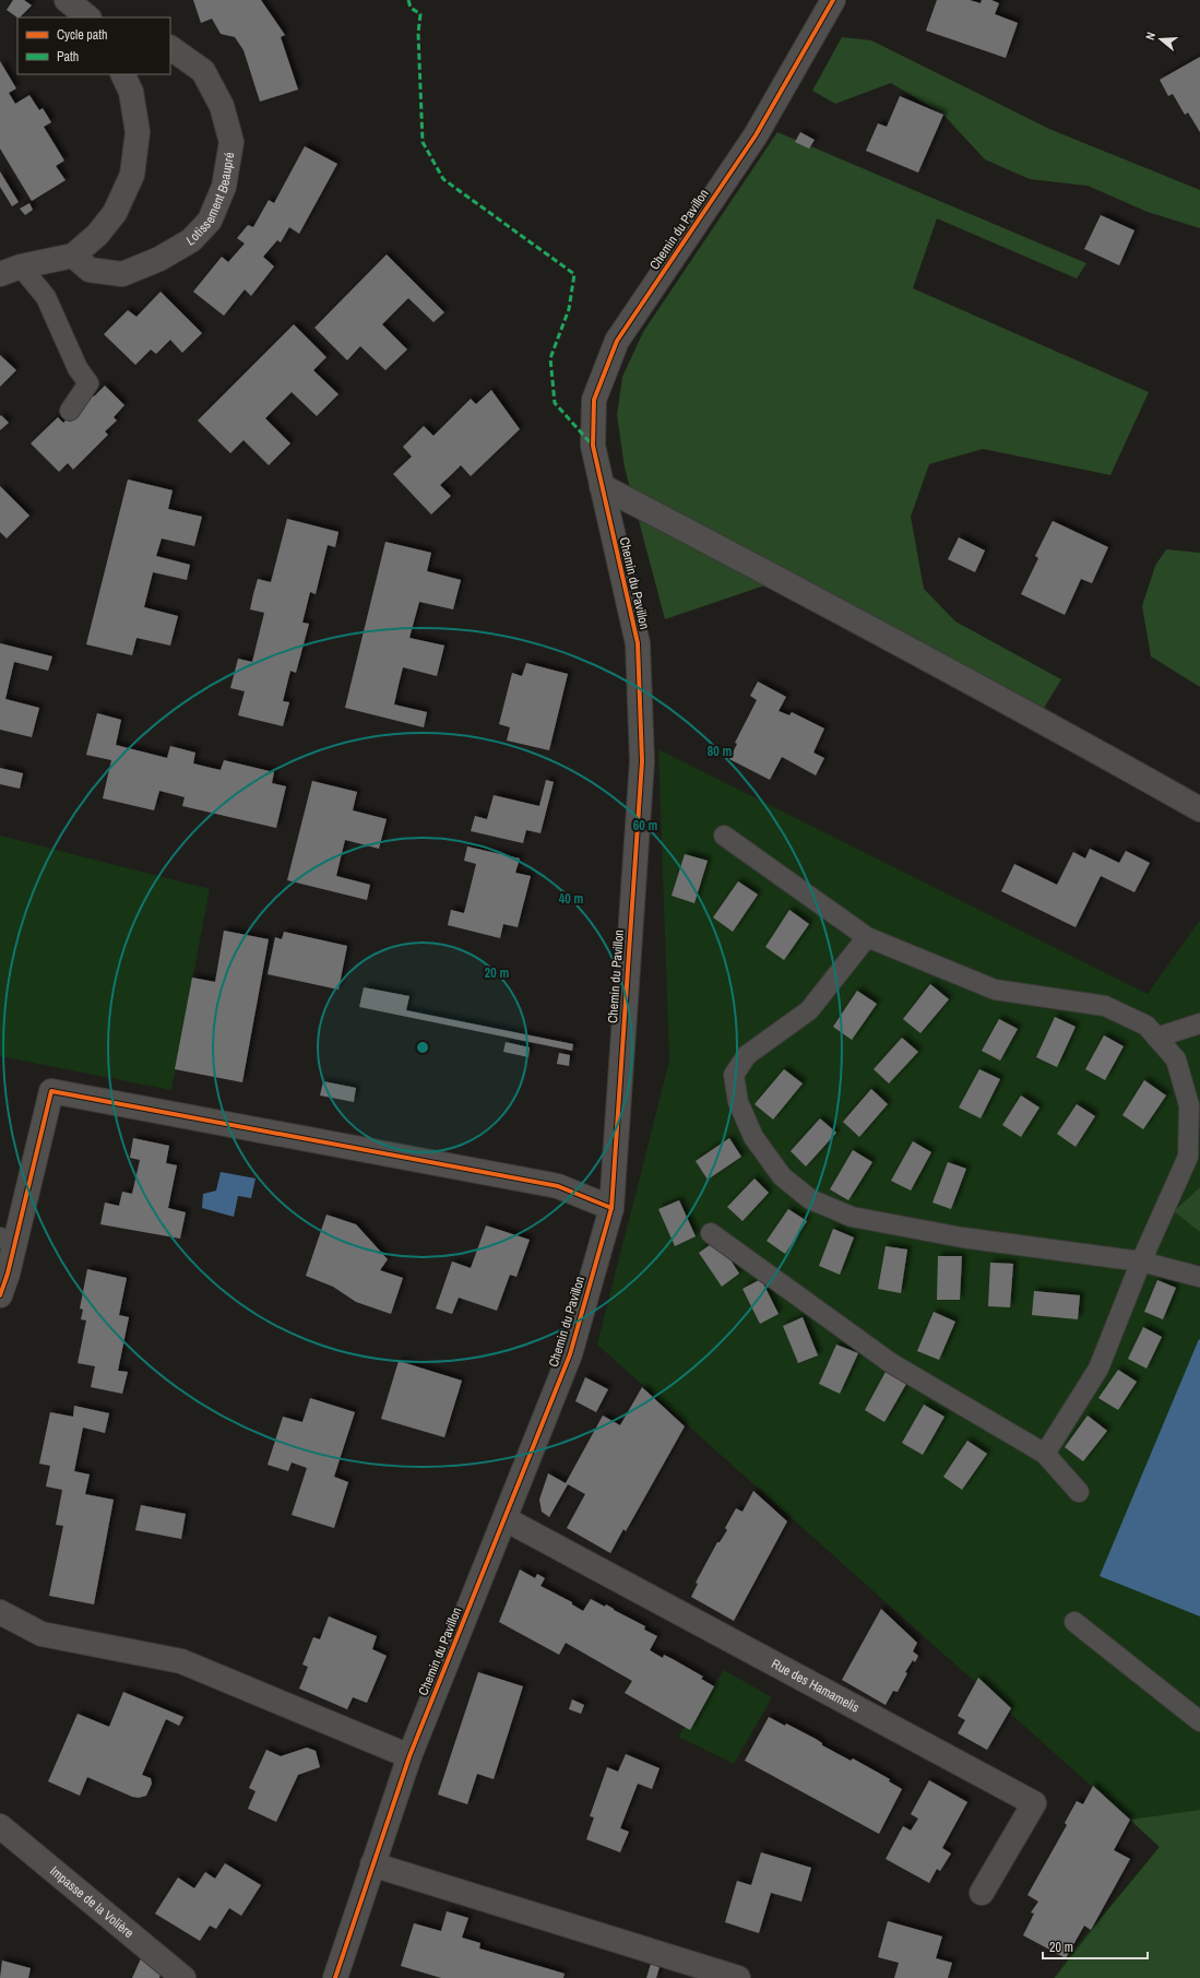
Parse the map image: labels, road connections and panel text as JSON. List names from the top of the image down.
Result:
{
  "streets": {
    "street": [
      "Lotissement Beaupré",
      "Chemin du Pavillon",
      "Rue des Hamamelis",
      "Impasse de la Volière"
    ]
  },
  "crossings": [
    ["Chemin du Pavillon", "Rue des Hamamelis"]
  ],
  "legend": ["Cycle path", "Path"],
  "scale_bar": "20 m",
  "north": "left",
  "rings": [
    "80 m",
    "60 m",
    "40 m",
    "20 m"
  ]
}
